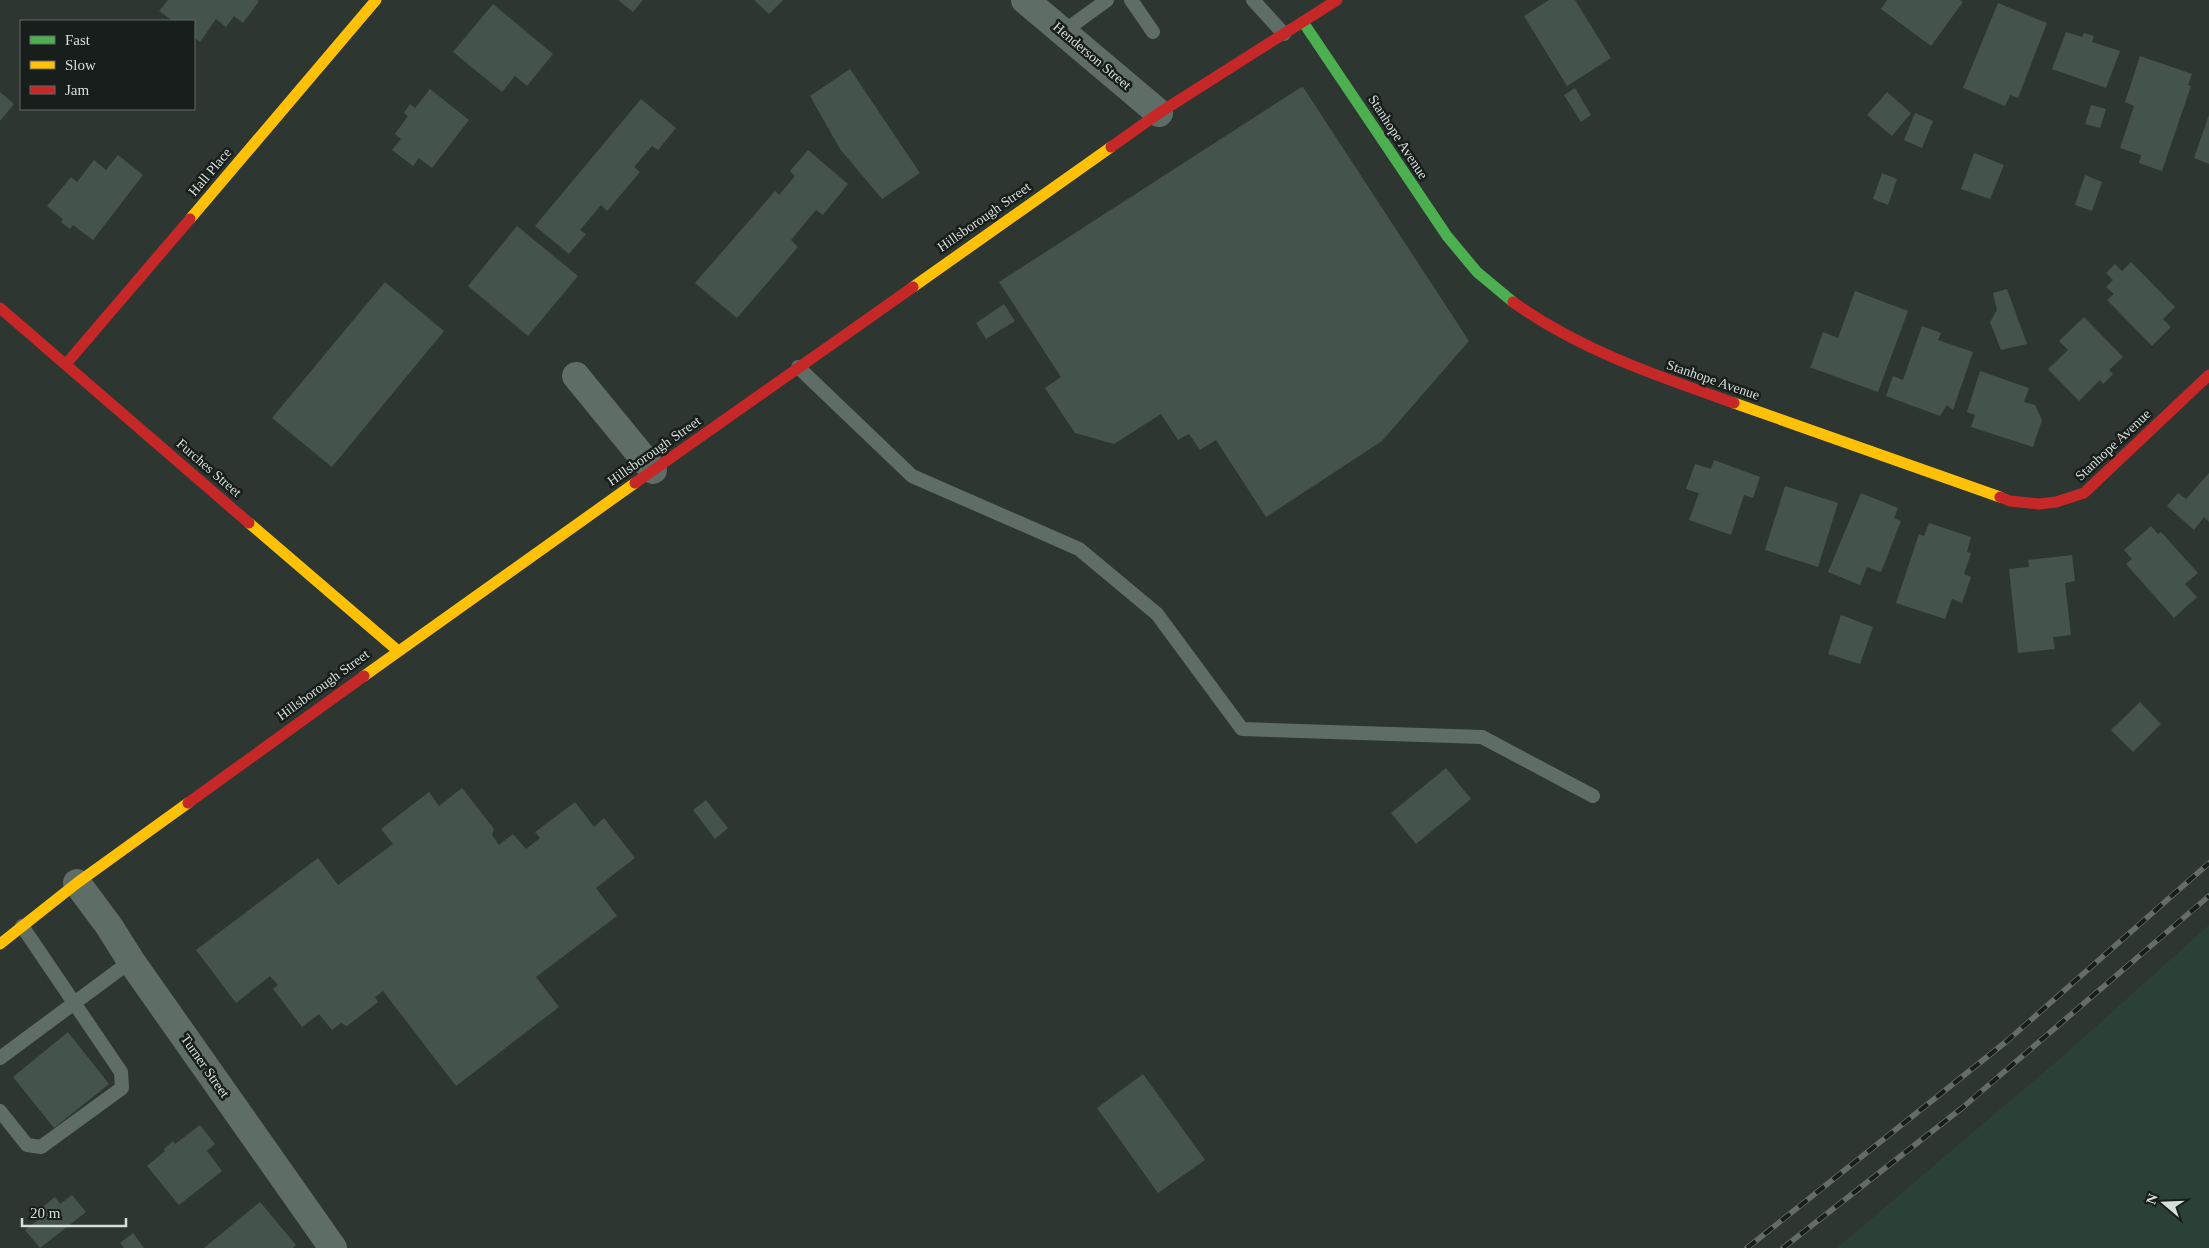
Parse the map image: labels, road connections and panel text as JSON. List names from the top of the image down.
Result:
{
  "streets": {
    "street": [
      "Henderson Street",
      "Stanhope Avenue",
      "Hall Place",
      "Hillsborough Street",
      "Furches Street",
      "Turner Street"
    ]
  },
  "crossings": [
    ["Henderson Street", "Hillsborough Street"],
    ["Stanhope Avenue", "Hillsborough Street"],
    ["Hall Place", "Furches Street"],
    ["Hillsborough Street", "Furches Street"],
    ["Hillsborough Street", "Turner Street"]
  ],
  "legend": ["Fast", "Slow", "Jam"],
  "scale_bar": "20 m",
  "north": "left"
}
